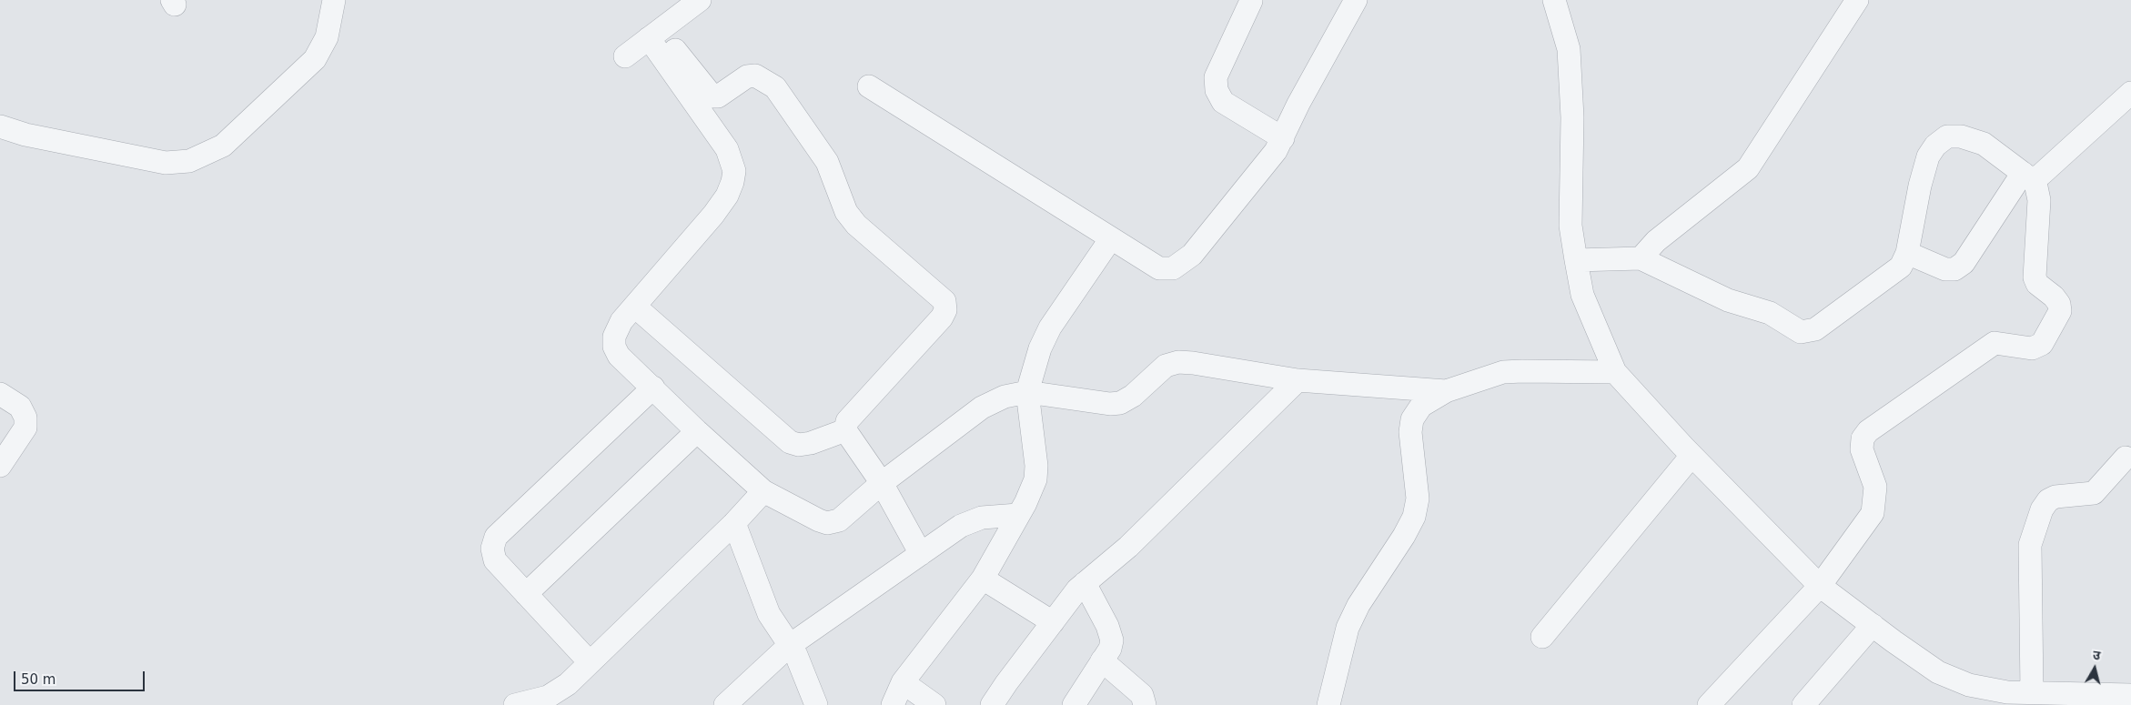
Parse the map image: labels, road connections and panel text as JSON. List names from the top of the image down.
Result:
{
  "scale_bar": "50 m",
  "north": "top"
}
